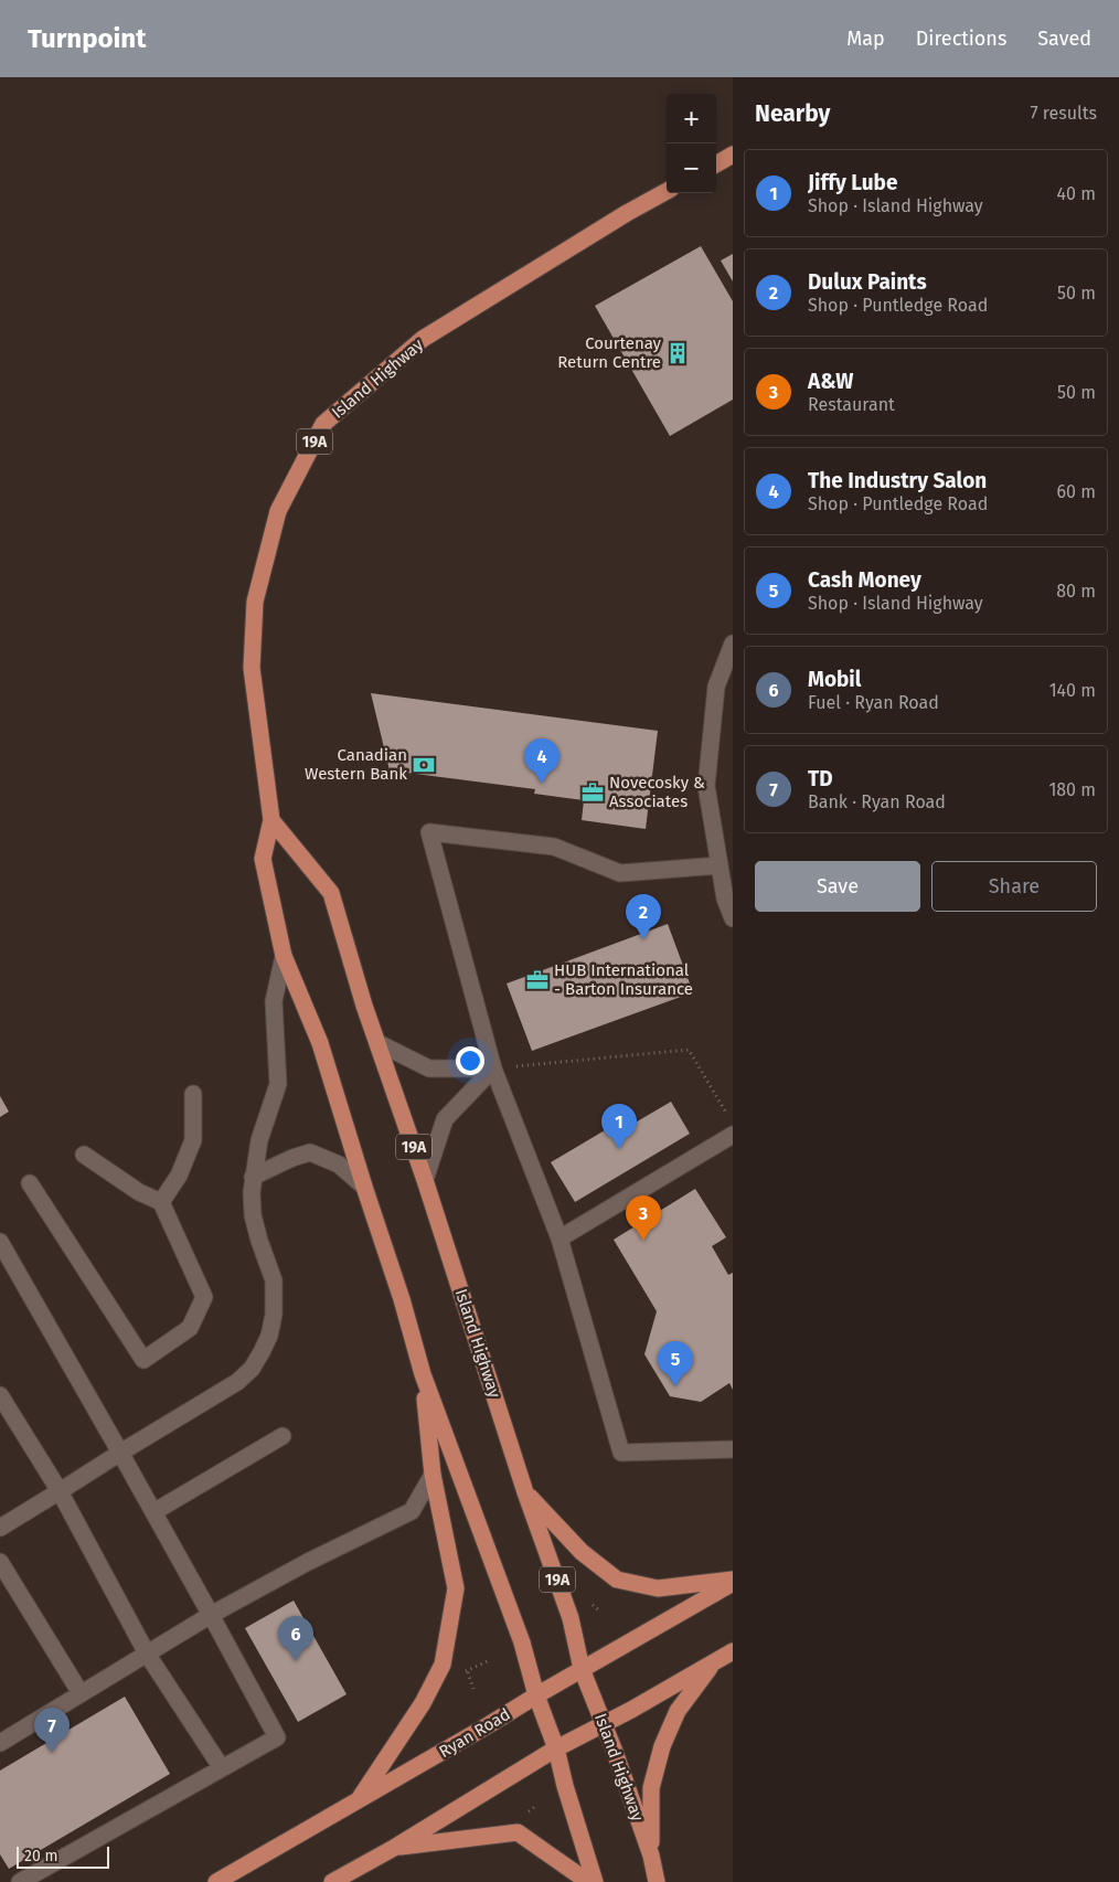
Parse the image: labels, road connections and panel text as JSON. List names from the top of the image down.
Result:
{
  "streets": {
    "main road": ["Island Highway", "19A", "Ryan Road"]
  },
  "crossings": [
    ["Island Highway", "Ryan Road"]
  ],
  "places": {
    "building": ["Courtenay Return Centre"],
    "bank": ["Canadian Western Bank"],
    "office": ["Novecosky & Associates", "HUB International - Barton Insurance"]
  },
  "scale_bar": "20 m",
  "page": {
    "header": "Turnpoint",
    "nav": ["Map", "Directions", "Saved"],
    "heading": ["Nearby", "7 results"],
    "map_buttons": ["+", "−"],
    "list": [
      {
        "mark": "1",
        "name": "Jiffy Lube",
        "note": "Shop · Island Highway",
        "value": "40 m"
      },
      {
        "mark": "2",
        "name": "Dulux Paints",
        "note": "Shop · Puntledge Road",
        "value": "50 m"
      },
      {
        "mark": "3",
        "name": "A&W",
        "note": "Restaurant",
        "value": "50 m"
      },
      {
        "mark": "4",
        "name": "The Industry Salon",
        "note": "Shop · Puntledge Road",
        "value": "60 m"
      },
      {
        "mark": "5",
        "name": "Cash Money",
        "note": "Shop · Island Highway",
        "value": "80 m"
      },
      {
        "mark": "6",
        "name": "Mobil",
        "note": "Fuel · Ryan Road",
        "value": "140 m"
      },
      {
        "mark": "7",
        "name": "TD",
        "note": "Bank · Ryan Road",
        "value": "180 m"
      }
    ],
    "pins": [
      "4",
      "2",
      "1",
      "3",
      "5",
      "6",
      "7"
    ],
    "buttons": ["Save", "Share"],
    "scale": "20 m"
  }
}
